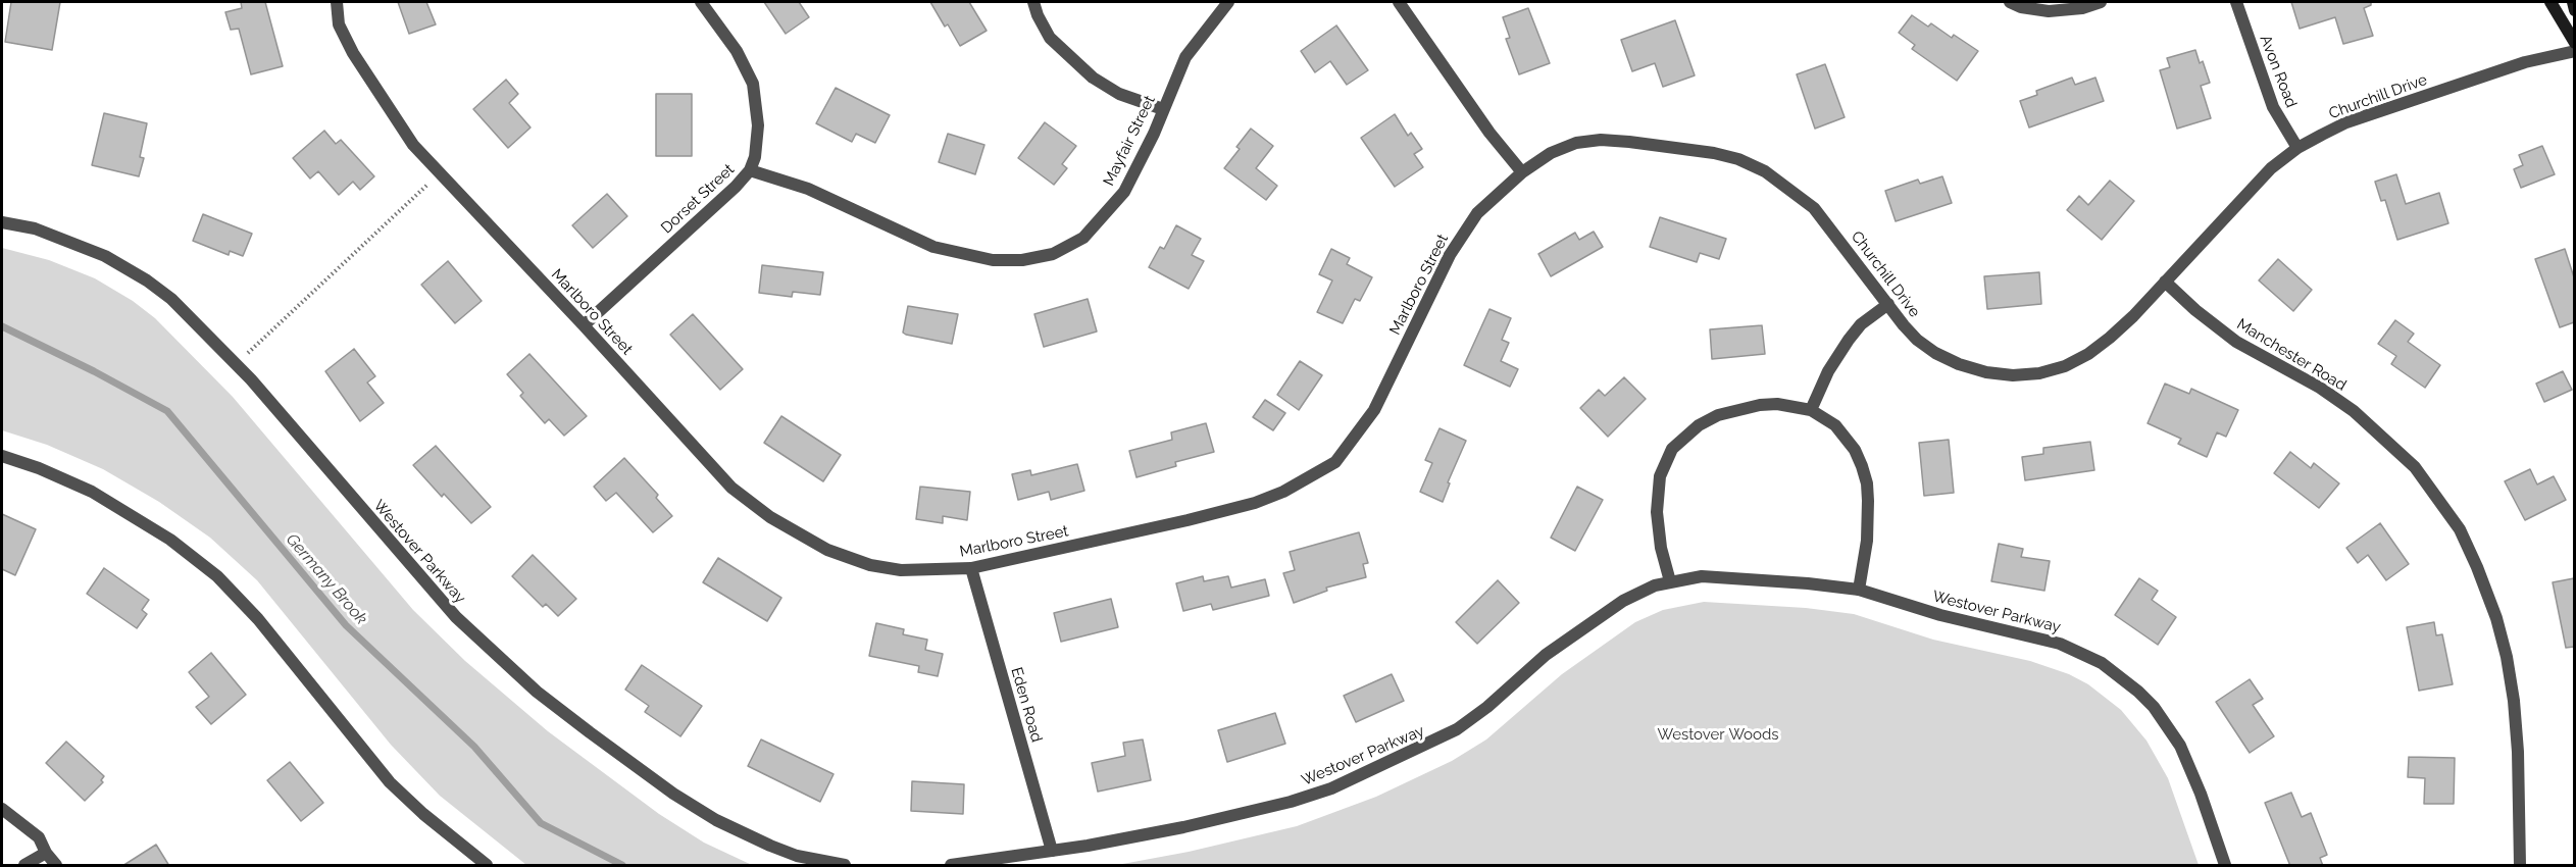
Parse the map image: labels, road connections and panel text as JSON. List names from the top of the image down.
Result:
{
  "streets": {
    "street": [
      "Avon Road",
      "Churchill Drive",
      "Mayfair Street",
      "Dorset Street",
      "Marlboro Street",
      "Manchester Road",
      "Westover Parkway",
      "Eden Road"
    ]
  },
  "crossings": [
    ["Avon Road", "Churchill Drive"],
    ["Churchill Drive", "Marlboro Street"],
    ["Churchill Drive", "Manchester Road"],
    ["Mayfair Street", "Dorset Street"],
    ["Dorset Street", "Marlboro Street"],
    ["Marlboro Street", "Eden Road"],
    ["Westover Parkway", "Eden Road"]
  ],
  "water": ["Germany Brook"],
  "parks": ["Westover Woods"]
}
